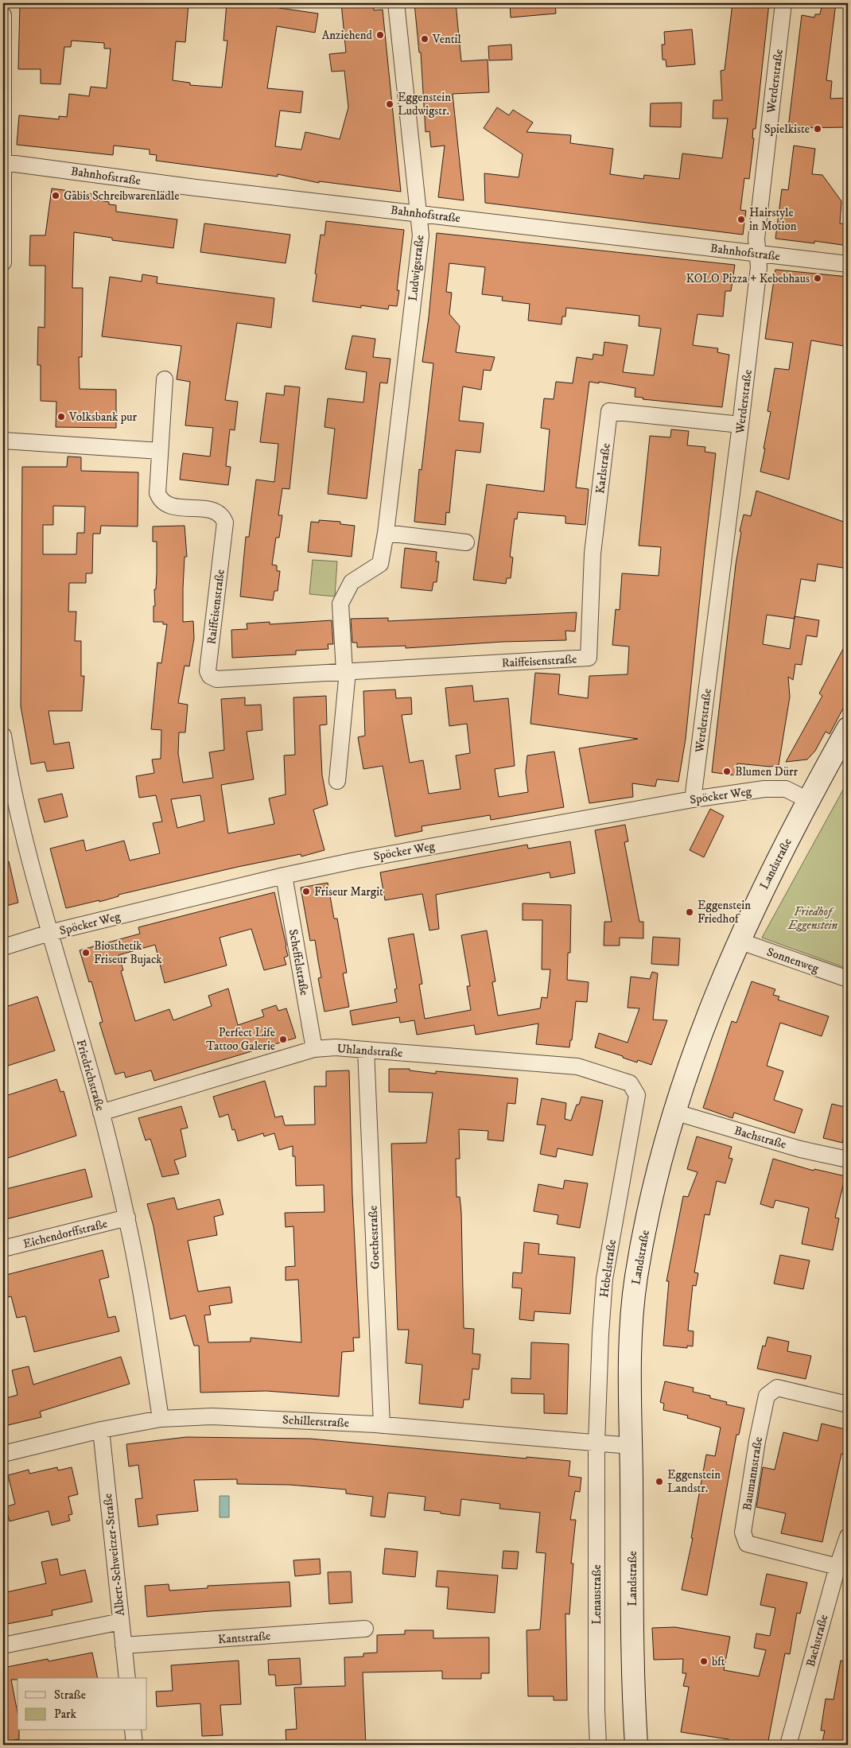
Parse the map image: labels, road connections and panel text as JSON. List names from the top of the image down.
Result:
{
  "streets": {
    "street": [
      "Werderstraße",
      "Bahnhofstraße",
      "Ludwigstraße",
      "Karlstraße",
      "Raiffeisenstraße",
      "Spöcker Weg",
      "Landstraße",
      "Sonnenweg",
      "Scheffelstraße",
      "Uhlandstraße",
      "Friedrichstraße",
      "Bachstraße",
      "Eichendorffstraße",
      "Goethestraße",
      "Hebelstraße",
      "Schillerstraße",
      "Baumannstraße",
      "Albert-Schweitzer-Straße",
      "Lenaustraße",
      "Kantstraße"
    ]
  },
  "crossings": [
    ["Werderstraße", "Bahnhofstraße"],
    ["Werderstraße", "Karlstraße"],
    ["Werderstraße", "Spöcker Weg"],
    ["Bahnhofstraße", "Ludwigstraße"],
    ["Ludwigstraße", "Raiffeisenstraße"],
    ["Karlstraße", "Raiffeisenstraße"],
    ["Spöcker Weg", "Landstraße"],
    ["Spöcker Weg", "Scheffelstraße"],
    ["Spöcker Weg", "Friedrichstraße"],
    ["Landstraße", "Sonnenweg"],
    ["Landstraße", "Bachstraße"],
    ["Landstraße", "Schillerstraße"],
    ["Scheffelstraße", "Uhlandstraße"],
    ["Uhlandstraße", "Friedrichstraße"],
    ["Uhlandstraße", "Goethestraße"],
    ["Uhlandstraße", "Hebelstraße"],
    ["Friedrichstraße", "Eichendorffstraße"],
    ["Friedrichstraße", "Schillerstraße"],
    ["Bachstraße", "Baumannstraße"],
    ["Goethestraße", "Schillerstraße"],
    ["Hebelstraße", "Schillerstraße"],
    ["Hebelstraße", "Lenaustraße"],
    ["Schillerstraße", "Albert-Schweitzer-Straße"],
    ["Schillerstraße", "Lenaustraße"],
    ["Albert-Schweitzer-Straße", "Kantstraße"]
  ],
  "parks": ["Friedhof Eggenstein"],
  "places": [
    "Anziehend",
    "Ventil",
    "Eggenstein Ludwigstr.",
    "Spielkiste",
    "Gabis Schreibwarenlädle",
    "Hairstyle in Motion",
    "KOLO Pizza + Kebebhaus",
    "Volksbank pur",
    "Blumen Dürr",
    "Friseur Margit",
    "Eggenstein Friedhof",
    "Biosthetik Friseur Bujack",
    "Perfect Life Tattoo Galerie",
    "Eggenstein Landstr.",
    "bft"
  ],
  "legend": ["Straße", "Park"]
}
